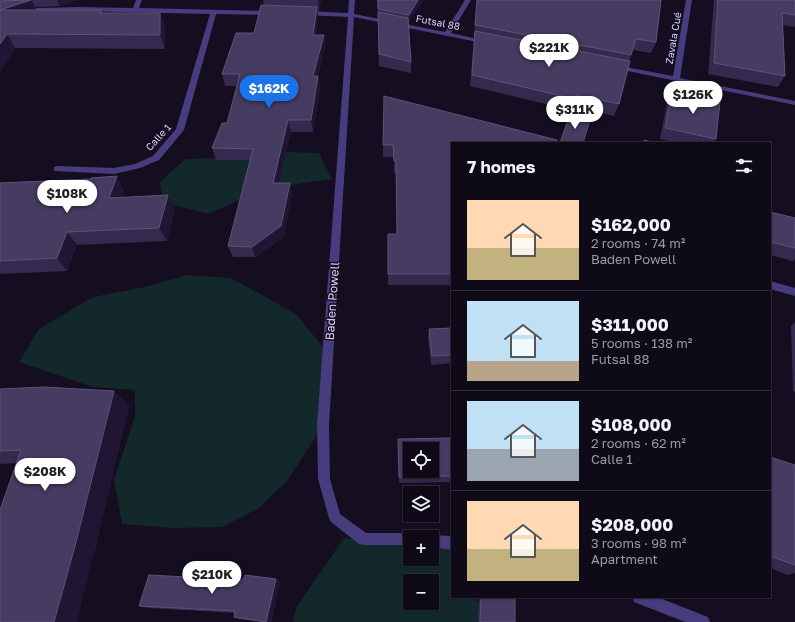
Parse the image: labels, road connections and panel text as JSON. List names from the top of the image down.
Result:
{
  "streets": {
    "street": [
      "Futsal 88",
      "Zavala Cué",
      "Calle 1",
      "Baden Powell"
    ]
  },
  "crossings": [
    ["Futsal 88", "Baden Powell"]
  ],
  "page": {
    "price": [
      "$221K",
      "$162K",
      "$126K",
      "$311K",
      "$108K",
      "$208K",
      "$210K"
    ],
    "heading": "7 homes",
    "list": [
      {
        "name": "$162,000",
        "note": "2 rooms · 74 m² · Baden Powell"
      },
      {
        "name": "$311,000",
        "note": "5 rooms · 138 m² · Futsal 88"
      },
      {
        "name": "$108,000",
        "note": "2 rooms · 62 m² · Calle 1"
      },
      {
        "name": "$208,000",
        "note": "3 rooms · 98 m² · Apartment"
      }
    ],
    "map_buttons": ["+", "−"]
  }
}
